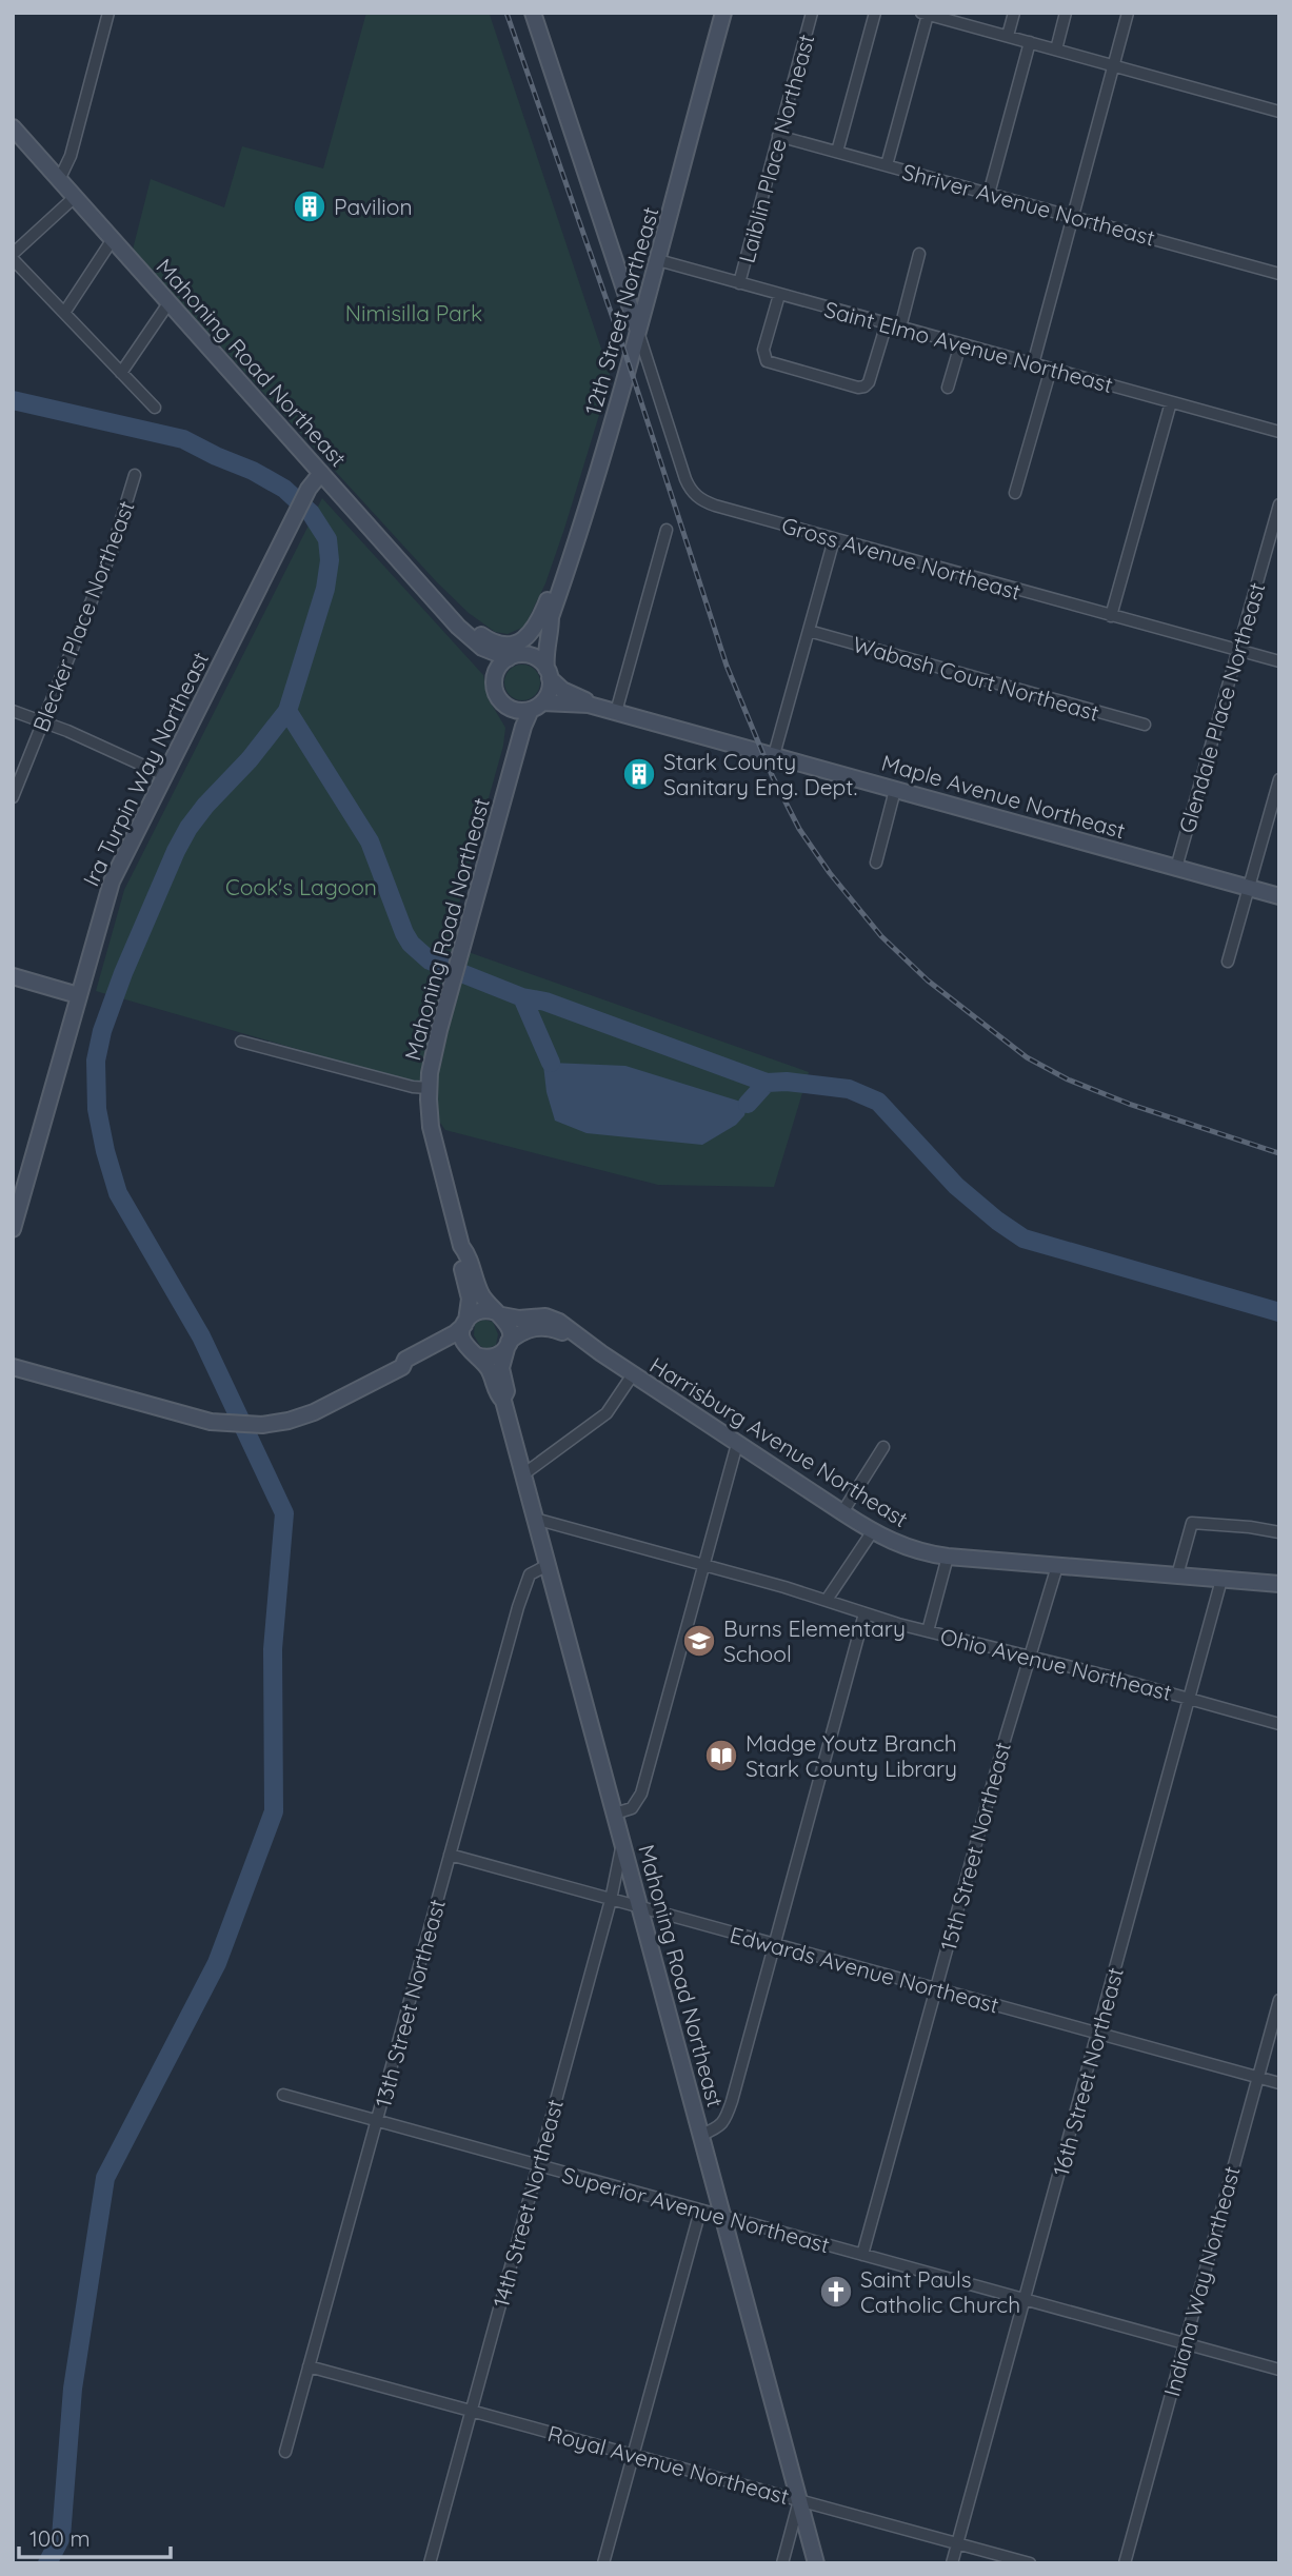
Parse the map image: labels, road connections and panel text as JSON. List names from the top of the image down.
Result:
{
  "streets": {
    "main road": [
      "12th Street Northeast",
      "Mahoning Road Northeast",
      "Ira Turpin Way Northeast",
      "Maple Avenue Northeast",
      "Harrisburg Avenue Northeast"
    ],
    "street": [
      "Laiblin Place Northeast",
      "Shriver Avenue Northeast",
      "Saint Elmo Avenue Northeast",
      "Gross Avenue Northeast",
      "Blecker Place Northeast",
      "Wabash Court Northeast",
      "Glendale Place Northeast",
      "Ohio Avenue Northeast",
      "15th Street Northeast",
      "Edwards Avenue Northeast",
      "13th Street Northeast",
      "16th Street Northeast",
      "14th Street Northeast",
      "Superior Avenue Northeast",
      "Indiana Way Northeast",
      "Royal Avenue Northeast"
    ]
  },
  "crossings": [
    ["Laiblin Place Northeast", "Shriver Avenue Northeast"],
    ["Laiblin Place Northeast", "Saint Elmo Avenue Northeast"],
    ["12th Street Northeast", "Saint Elmo Avenue Northeast"],
    ["12th Street Northeast", "Mahoning Road Northeast"],
    ["12th Street Northeast", "Gross Avenue Northeast"],
    ["12th Street Northeast", "Maple Avenue Northeast"],
    ["Mahoning Road Northeast", "Ira Turpin Way Northeast"],
    ["Mahoning Road Northeast", "Maple Avenue Northeast"],
    ["Mahoning Road Northeast", "Harrisburg Avenue Northeast"],
    ["Mahoning Road Northeast", "Ohio Avenue Northeast"],
    ["Mahoning Road Northeast", "Edwards Avenue Northeast"],
    ["Mahoning Road Northeast", "13th Street Northeast"],
    ["Mahoning Road Northeast", "14th Street Northeast"],
    ["Mahoning Road Northeast", "Superior Avenue Northeast"],
    ["Mahoning Road Northeast", "Royal Avenue Northeast"],
    ["Gross Avenue Northeast", "Glendale Place Northeast"],
    ["Glendale Place Northeast", "Maple Avenue Northeast"],
    ["Harrisburg Avenue Northeast", "15th Street Northeast"],
    ["Harrisburg Avenue Northeast", "16th Street Northeast"],
    ["Ohio Avenue Northeast", "15th Street Northeast"],
    ["Ohio Avenue Northeast", "16th Street Northeast"],
    ["15th Street Northeast", "Edwards Avenue Northeast"],
    ["15th Street Northeast", "Superior Avenue Northeast"],
    ["Edwards Avenue Northeast", "13th Street Northeast"],
    ["Edwards Avenue Northeast", "16th Street Northeast"],
    ["Edwards Avenue Northeast", "14th Street Northeast"],
    ["Edwards Avenue Northeast", "Indiana Way Northeast"],
    ["13th Street Northeast", "Superior Avenue Northeast"],
    ["13th Street Northeast", "Royal Avenue Northeast"],
    ["16th Street Northeast", "Superior Avenue Northeast"],
    ["16th Street Northeast", "Royal Avenue Northeast"],
    ["14th Street Northeast", "Superior Avenue Northeast"],
    ["14th Street Northeast", "Royal Avenue Northeast"],
    ["Superior Avenue Northeast", "Indiana Way Northeast"]
  ],
  "parks": ["Nimisilla Park", "Cook's Lagoon"],
  "places": {
    "building": ["Pavilion", "Stark County Sanitary Eng. Dept."],
    "school or university": ["Burns Elementary School"],
    "library": ["Madge Youtz Branch Stark County Library"],
    "church": ["Saint Pauls Catholic Church"]
  },
  "scale_bar": "100 m"
}
